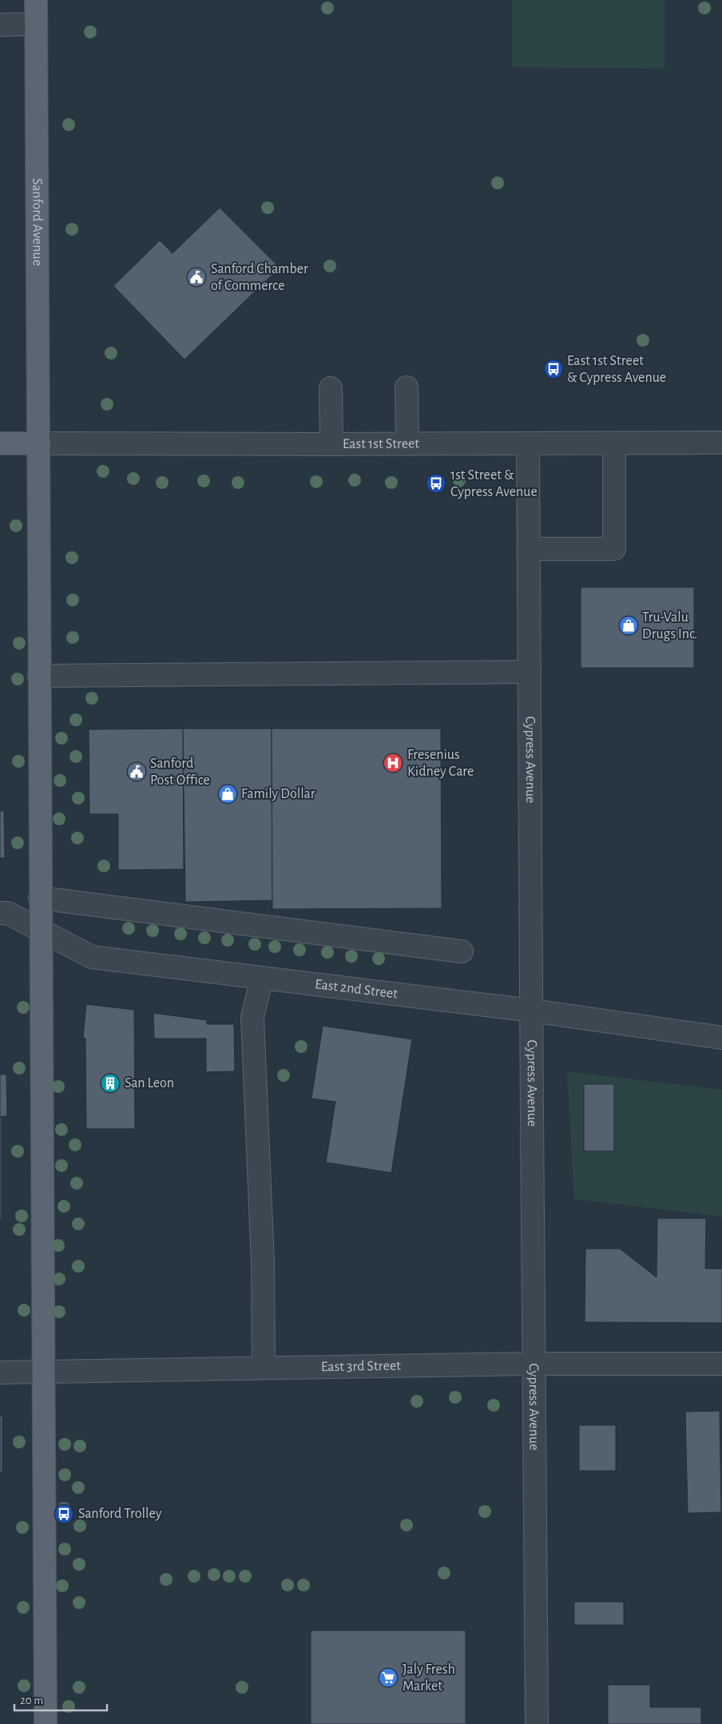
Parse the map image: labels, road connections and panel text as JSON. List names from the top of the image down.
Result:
{
  "streets": {
    "main road": ["Sanford Avenue"],
    "street": [
      "East 1st Street",
      "Cypress Avenue",
      "East 2nd Street",
      "East 3rd Street"
    ]
  },
  "crossings": [
    ["Sanford Avenue", "East 1st Street"],
    ["Sanford Avenue", "East 2nd Street"],
    ["Sanford Avenue", "East 3rd Street"],
    ["East 1st Street", "Cypress Avenue"],
    ["Cypress Avenue", "East 2nd Street"],
    ["Cypress Avenue", "East 3rd Street"]
  ],
  "places": {
    "public building": ["Sanford Chamber of Commerce", "Sanford Post Office"],
    "bus stop": ["East 1st Street & Cypress Avenue", "1st Street & Cypress Avenue", "Sanford Trolley"],
    "shop": ["Tru-Valu Drugs Inc.", "Family Dollar"],
    "hospital": ["Fresenius Kidney Care"],
    "building": ["San Leon"],
    "supermarket": ["Jaly Fresh Market"]
  },
  "scale_bar": "20 m"
}
